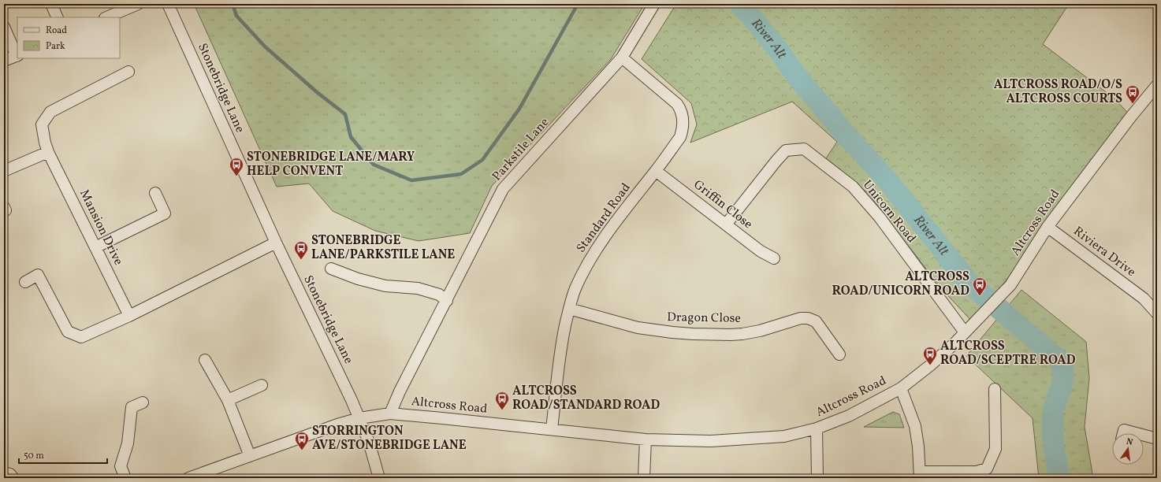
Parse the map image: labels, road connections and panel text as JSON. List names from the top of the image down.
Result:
{
  "streets": {
    "street": [
      "Stonebridge Lane",
      "Parkstile Lane",
      "Griffin Close",
      "Unicorn Road",
      "Standard Road",
      "Altcross Road",
      "Mansion Drive",
      "Riviera Drive",
      "Dragon Close"
    ]
  },
  "crossings": [
    ["Stonebridge Lane", "Altcross Road"],
    ["Parkstile Lane", "Standard Road"],
    ["Parkstile Lane", "Altcross Road"],
    ["Griffin Close", "Unicorn Road"],
    ["Griffin Close", "Standard Road"],
    ["Unicorn Road", "Altcross Road"],
    ["Standard Road", "Altcross Road"],
    ["Standard Road", "Dragon Close"],
    ["Altcross Road", "Riviera Drive"]
  ],
  "water": ["River Alt"],
  "places": {
    "bus stop": [
      "ALTCROSS ROAD/O/S ALTCROSS COURTS",
      "STONEBRIDGE LANE/MARY HELP CONVENT",
      "STONEBRIDGE LANE/PARKSTILE LANE",
      "ALTCROSS ROAD/UNICORN ROAD",
      "ALTCROSS ROAD/SCEPTRE ROAD",
      "ALTCROSS ROAD/STANDARD ROAD",
      "STORRINGTON AVE/STONEBRIDGE LANE"
    ]
  },
  "legend": ["Road", "Park"],
  "scale_bar": "50 m",
  "north": "top"
}
